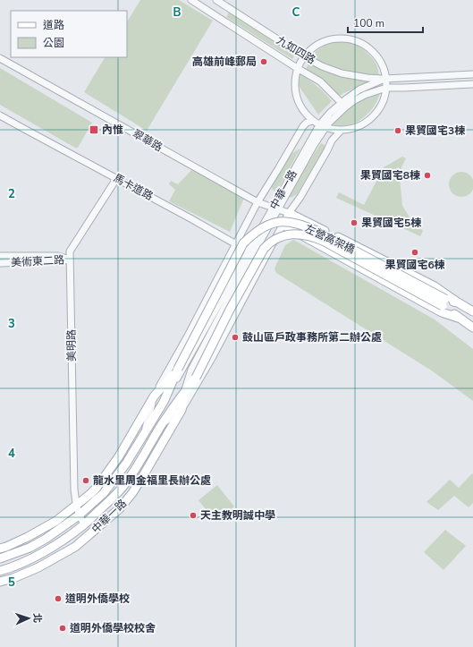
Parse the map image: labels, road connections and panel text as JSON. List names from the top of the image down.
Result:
{
  "streets": {
    "main road": ["中華一路", "左營高架橋"],
    "street": [
      "九如四路",
      "翠華路",
      "馬卡道路",
      "美術東二路",
      "美明路"
    ]
  },
  "crossings": [
    ["九如四路", "中華一路"],
    ["翠華路", "中華一路"],
    ["馬卡道路", "中華一路"],
    ["馬卡道路", "美明路"],
    ["中華一路", "左營高架橋"],
    ["中華一路", "美明路"],
    ["美術東二路", "美明路"]
  ],
  "places": {
    "other": [
      "高雄前峰郵局",
      "果貿國宅3棟",
      "果貿國宅8棟",
      "果貿國宅5棟",
      "果貿國宅6棟",
      "鼓山區戶政事務所第二辦公處",
      "龍水里周金福里長辦公處",
      "天主教明誠中學",
      "道明外僑學校",
      "道明外僑學校校舍"
    ],
    "transit": ["內惟"]
  },
  "legend": ["道路", "公園"],
  "scale_bar": "100 m",
  "north": "right",
  "grid": {
    "columns": ["B", "C"],
    "rows": [
      "2",
      "3",
      "4",
      "5"
    ]
  }
}
